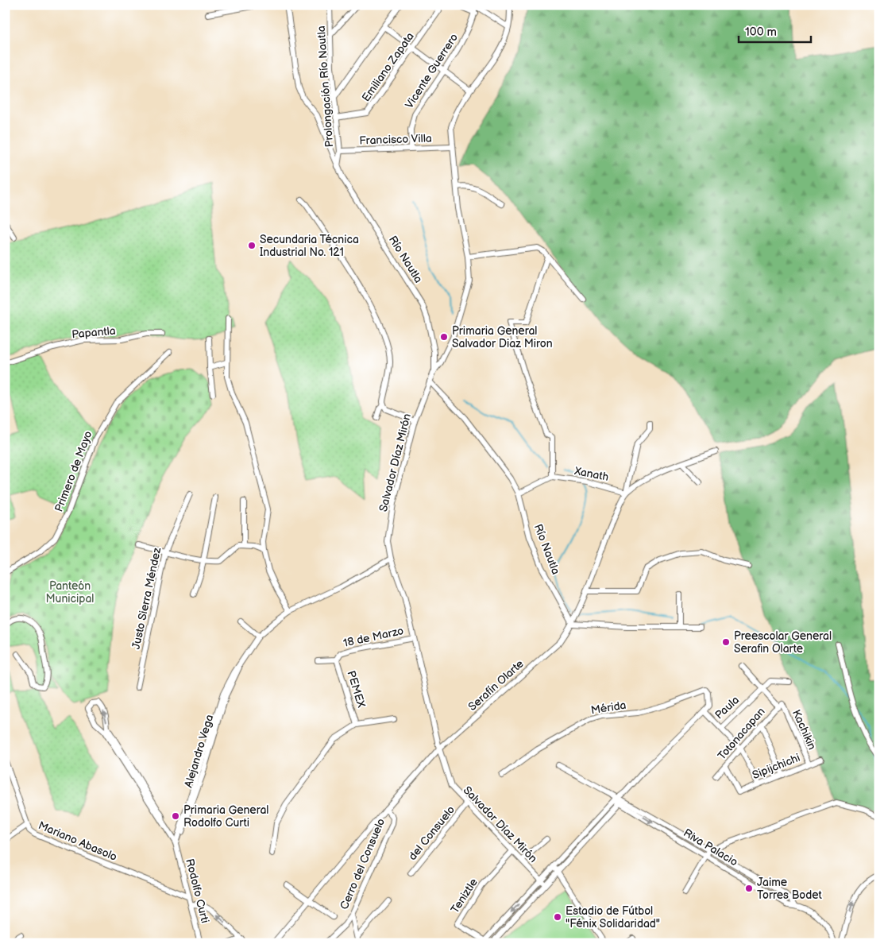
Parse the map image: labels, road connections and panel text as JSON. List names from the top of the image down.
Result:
{
  "streets": {
    "street": [
      "Emiliano Zapata",
      "Vicente Guerrero",
      "Prolongación Río Nautla",
      "Francisco Villa",
      "Río Nautla",
      "Papantla",
      "Salvador Díaz Mirón",
      "Primero de Mayo",
      "Xanath",
      "Justo Sierra Méndez",
      "18 de Marzo",
      "Serafín Olarte",
      "PEMEX",
      "Mérida",
      "Paula",
      "Kachikin",
      "Totonacapan",
      "Alejandro Vega",
      "Sipijchichi",
      "del Consuelo",
      "Mariano Abasolo",
      "Riva Palacio",
      "Cerro del Consuelo",
      "Rodolfo Curti",
      "Teniztle"
    ]
  },
  "crossings": [
    ["Emiliano Zapata", "Prolongación Río Nautla"],
    ["Vicente Guerrero", "Francisco Villa"],
    ["Prolongación Río Nautla", "Francisco Villa"],
    ["Prolongación Río Nautla", "Río Nautla"],
    ["Francisco Villa", "Salvador Díaz Mirón"],
    ["Río Nautla", "Salvador Díaz Mirón"],
    ["Río Nautla", "Serafín Olarte"],
    ["Salvador Díaz Mirón", "18 de Marzo"],
    ["Salvador Díaz Mirón", "Serafín Olarte"],
    ["Salvador Díaz Mirón", "Alejandro Vega"],
    ["Salvador Díaz Mirón", "del Consuelo"],
    ["Salvador Díaz Mirón", "Teniztle"],
    ["Xanath", "Serafín Olarte"],
    ["18 de Marzo", "PEMEX"],
    ["Serafín Olarte", "Cerro del Consuelo"],
    ["Mérida", "Paula"],
    ["Kachikin", "Totonacapan"],
    ["Kachikin", "Sipijchichi"],
    ["Totonacapan", "Sipijchichi"],
    ["Alejandro Vega", "Rodolfo Curti"],
    ["Mariano Abasolo", "Rodolfo Curti"]
  ],
  "parks": ["Panteón Municipal"],
  "places": [
    "Secundaria Técnica Industrial No. 121",
    "Primaria General Salvador Diaz Miron",
    "Preescolar General Serafin Olarte",
    "Primaria General Rodolfo Curti",
    "Jaime Torres Bodet",
    "Estadio de Fútbol \"Fénix Solidaridad\""
  ],
  "scale_bar": "100 m"
}
